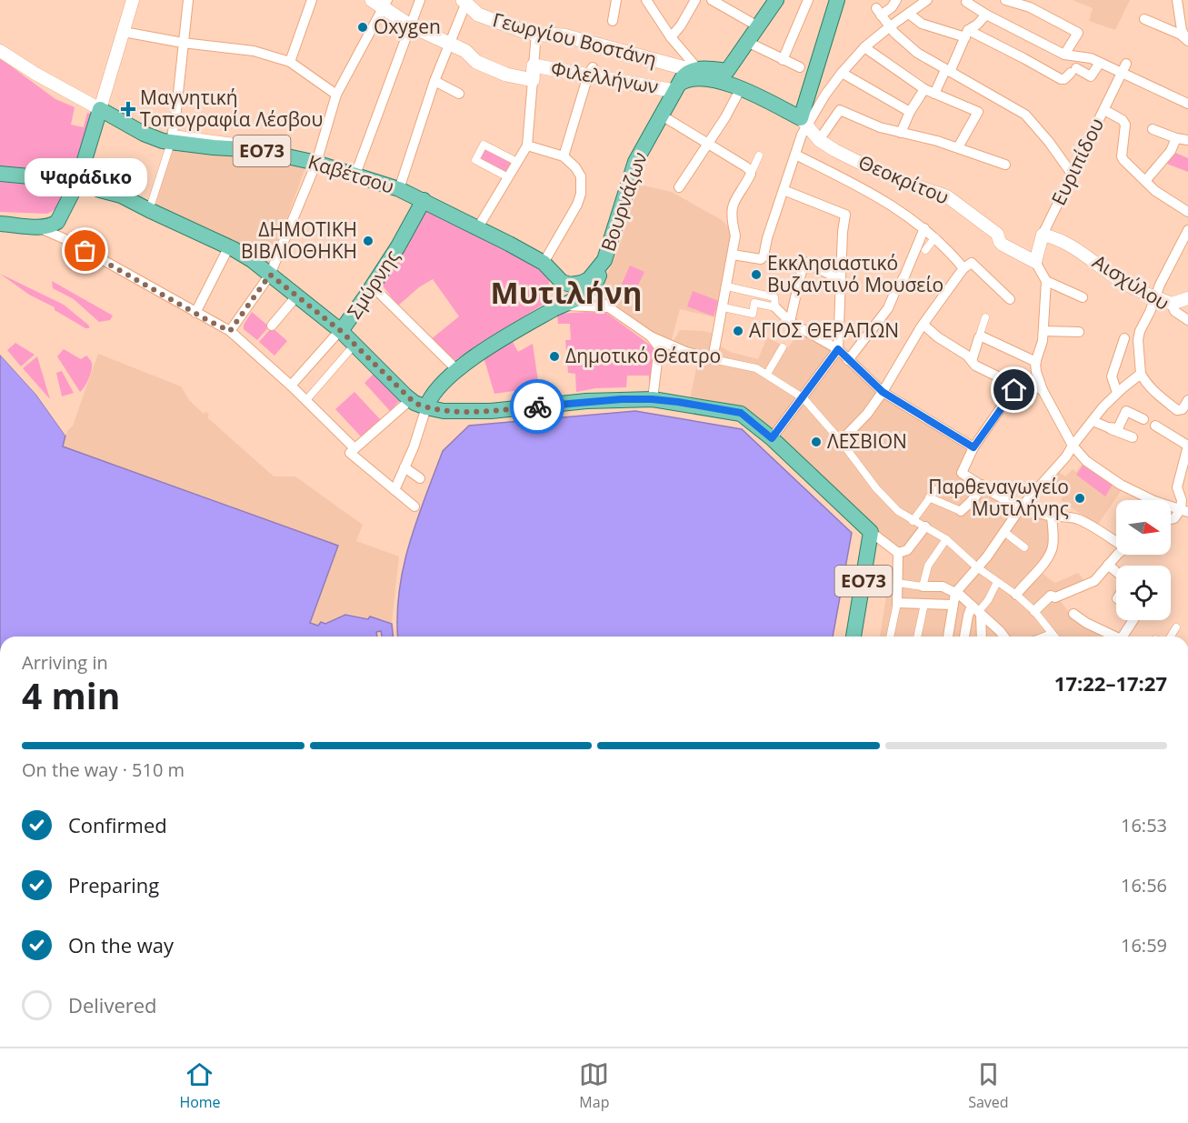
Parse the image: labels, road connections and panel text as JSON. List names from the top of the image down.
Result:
{
  "streets": {
    "main road": [
      "Γεωργίου Βοστάνη",
      "Φιλελλήνων",
      "ΕΟ73",
      "Καβέτσου",
      "Βουρνάζων",
      "Σμύρνης"
    ],
    "street": ["Ευριπίδου", "Θεοκρίτου", "Αισχύλου"]
  },
  "crossings": [
    ["Γεωργίου Βοστάνη", "Βουρνάζων"],
    ["Φιλελλήνων", "Βουρνάζων"],
    ["Ευριπίδου", "Θεοκρίτου"],
    ["Ευριπίδου", "Αισχύλου"],
    ["Καβέτσου", "Σμύρνης"]
  ],
  "districts": ["Μυτιλήνη"],
  "places": {
    "other": [
      "Oxygen",
      "ΔΗΜΟΤΙΚΗ ΒΙΒΛΙΟΘΗΚΗ",
      "Ψαράδικο",
      "Εκκλησιαστικό Βυζαντινό Μουσείο",
      "ΑΓΙΟΣ ΘΕΡΑΠΩΝ",
      "Δημοτικό Θέατρο",
      "ΛΕΣΒΙΟΝ",
      "Παρθεναγωγείο Μυτιλήνης"
    ],
    "health": ["Μαγνητική Τοπογραφία Λέσβου"]
  },
  "north": "right",
  "page": {
    "bubble": "Ψαράδικο",
    "heading": ["4 min", "Arriving in", "17:22–17:27"],
    "bar": "On the way · 510 m",
    "list": [
      ["Confirmed", "16:53"],
      ["Preparing", "16:56"],
      ["On the way", "16:59"],
      "Delivered"
    ],
    "tabs": ["Home", "Map", "Saved"]
  }
}
